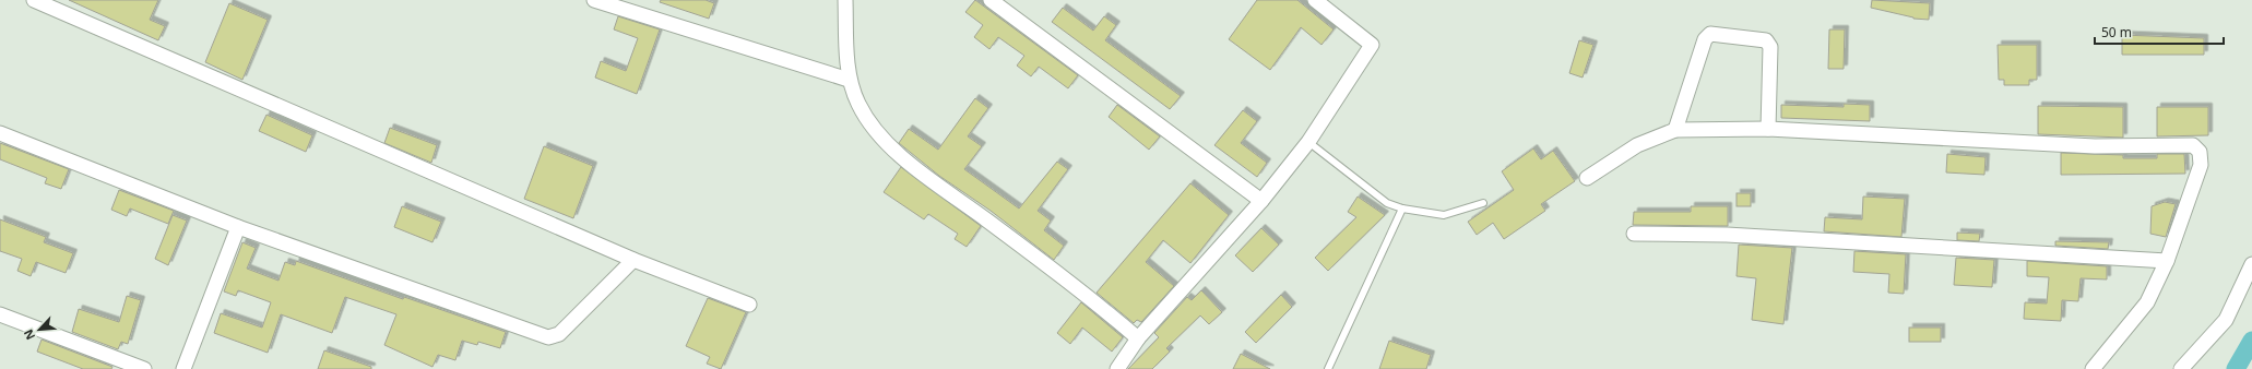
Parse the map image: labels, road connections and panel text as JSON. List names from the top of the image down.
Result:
{
  "scale_bar": "50 m",
  "north": "bottom left"
}
